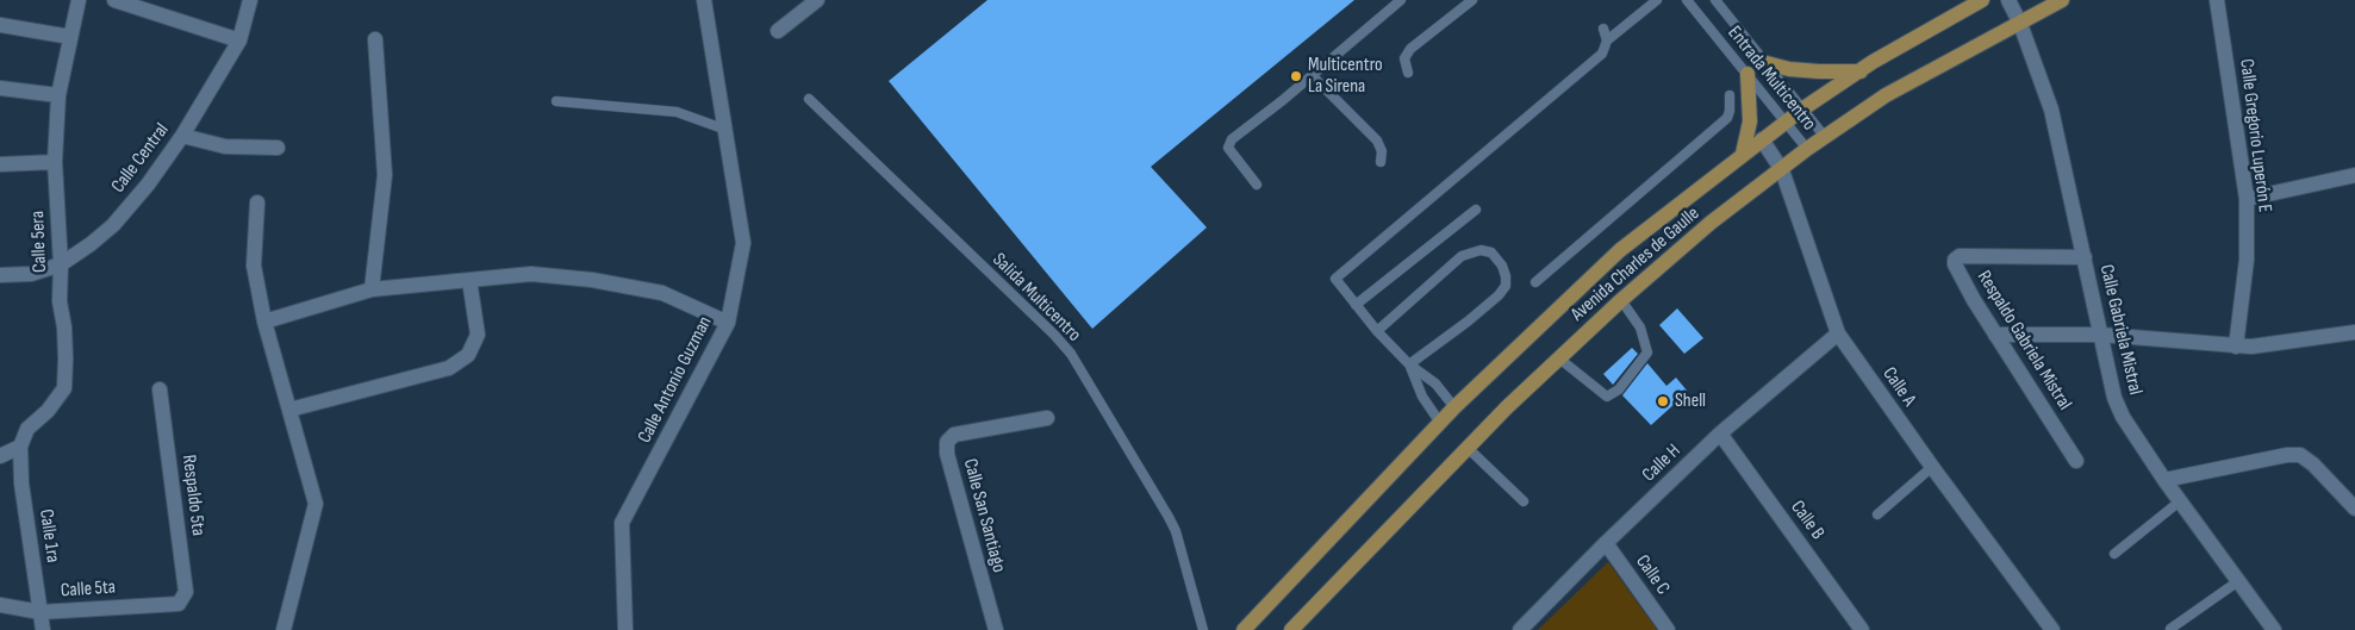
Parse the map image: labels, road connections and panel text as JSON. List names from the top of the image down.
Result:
{
  "streets": {
    "main road": ["Avenida Charles de Gaulle"],
    "street": [
      "Calle Gregorio Luperón E",
      "Calle Central",
      "Calle 5era",
      "Calle Gabriela Mistral",
      "Respaldo Gabriela Mistral",
      "Calle Antonio Guzman",
      "Calle A",
      "Calle H",
      "Respaldo 5ta",
      "Calle San Santiago",
      "Calle B",
      "Calle 1ra",
      "Calle C",
      "Calle 5ta"
    ],
    "lane": ["Entrada Multicentro", "Salida Multicentro"]
  },
  "crossings": [
    ["Entrada Multicentro", "Avenida Charles de Gaulle"],
    ["Calle Central", "Calle 5era"],
    ["Calle 5era", "Calle 1ra"],
    ["Avenida Charles de Gaulle", "Calle Gabriela Mistral"],
    ["Avenida Charles de Gaulle", "Calle A"],
    ["Calle Gabriela Mistral", "Respaldo Gabriela Mistral"],
    ["Calle A", "Calle H"],
    ["Calle H", "Calle B"],
    ["Calle H", "Calle C"],
    ["Respaldo 5ta", "Calle 5ta"],
    ["Calle 1ra", "Calle 5ta"]
  ],
  "places": ["Multicentro La Sirena", "Shell"]
}
